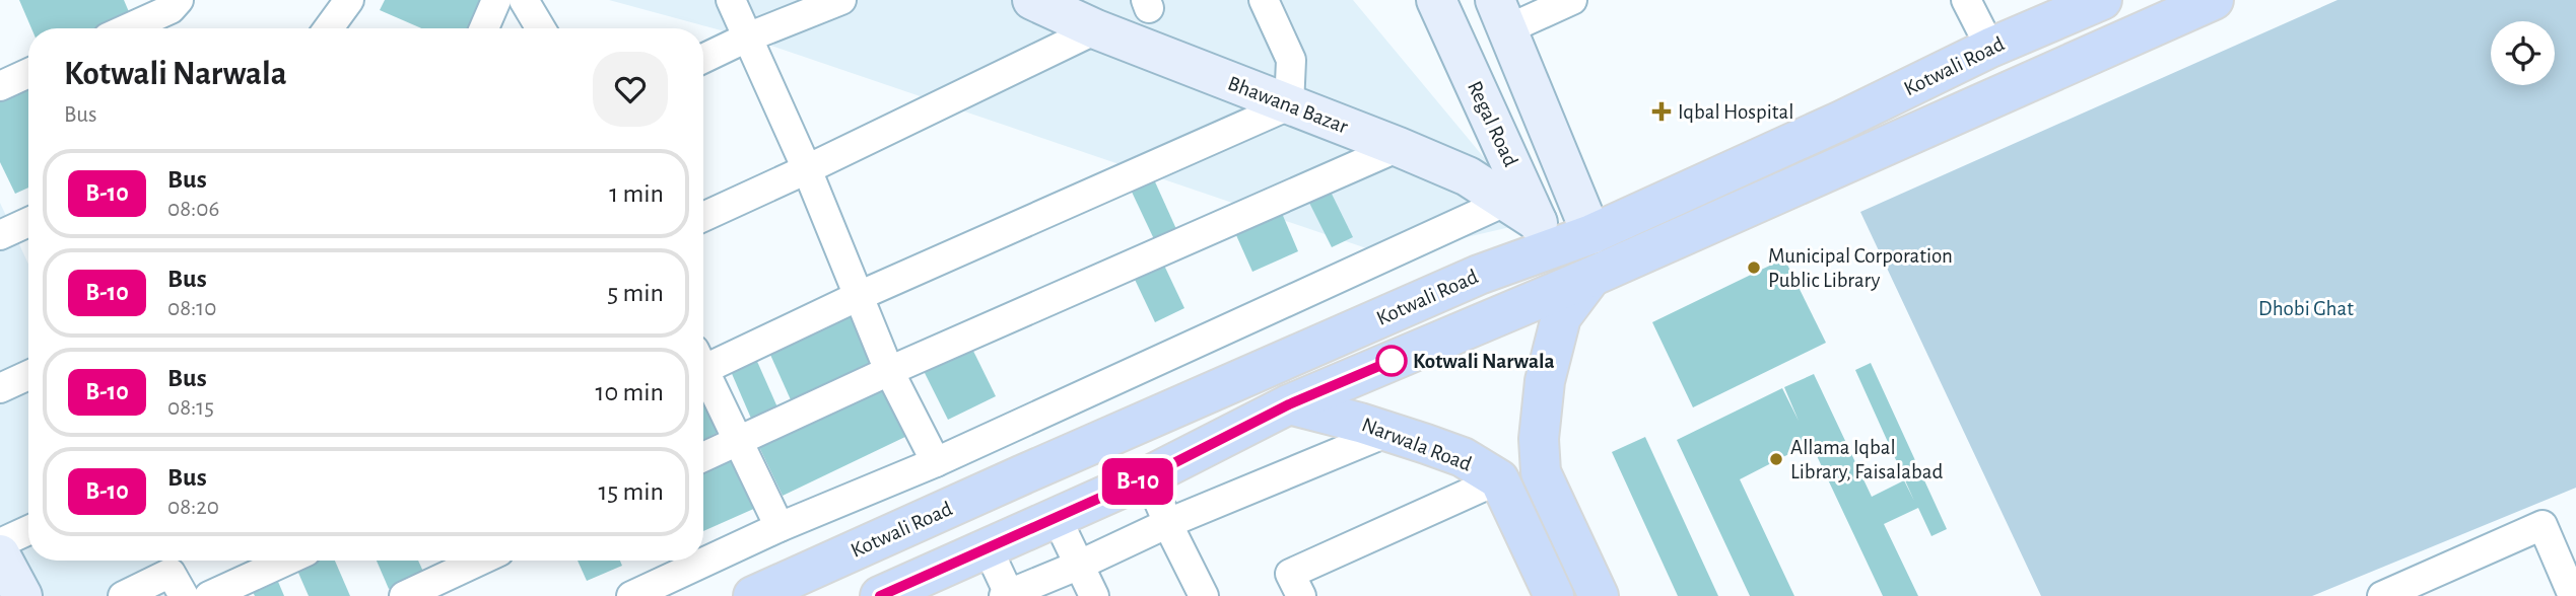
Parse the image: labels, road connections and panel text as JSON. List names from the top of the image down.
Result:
{
  "streets": {
    "main road": ["Kotwali Road", "Narwala Road"],
    "street": ["Bhawana Bazar", "Regal Road"]
  },
  "crossings": [
    ["Kotwali Road", "Bhawana Bazar"],
    ["Kotwali Road", "Regal Road"],
    ["Kotwali Road", "Narwala Road"],
    ["Bhawana Bazar", "Regal Road"]
  ],
  "parks": ["Dhobi Ghat"],
  "places": {
    "health": ["Iqbal Hospital"],
    "other": ["Municipal Corporation Public Library", "Kotwali Narwala", "Allama Iqbal Library, Faisalabad"]
  },
  "lines": ["bus line B-10"],
  "page": {
    "on_map": "B-10",
    "heading": ["Kotwali Narwala", "Bus"],
    "list": [
      {
        "mark": "B-10",
        "name": "Bus",
        "note": "08:06",
        "value": "1 min"
      },
      {
        "mark": "B-10",
        "name": "Bus",
        "note": "08:10",
        "value": "5 min"
      },
      {
        "mark": "B-10",
        "name": "Bus",
        "note": "08:15",
        "value": "10 min"
      },
      {
        "mark": "B-10",
        "name": "Bus",
        "note": "08:20",
        "value": "15 min"
      }
    ]
  }
}
